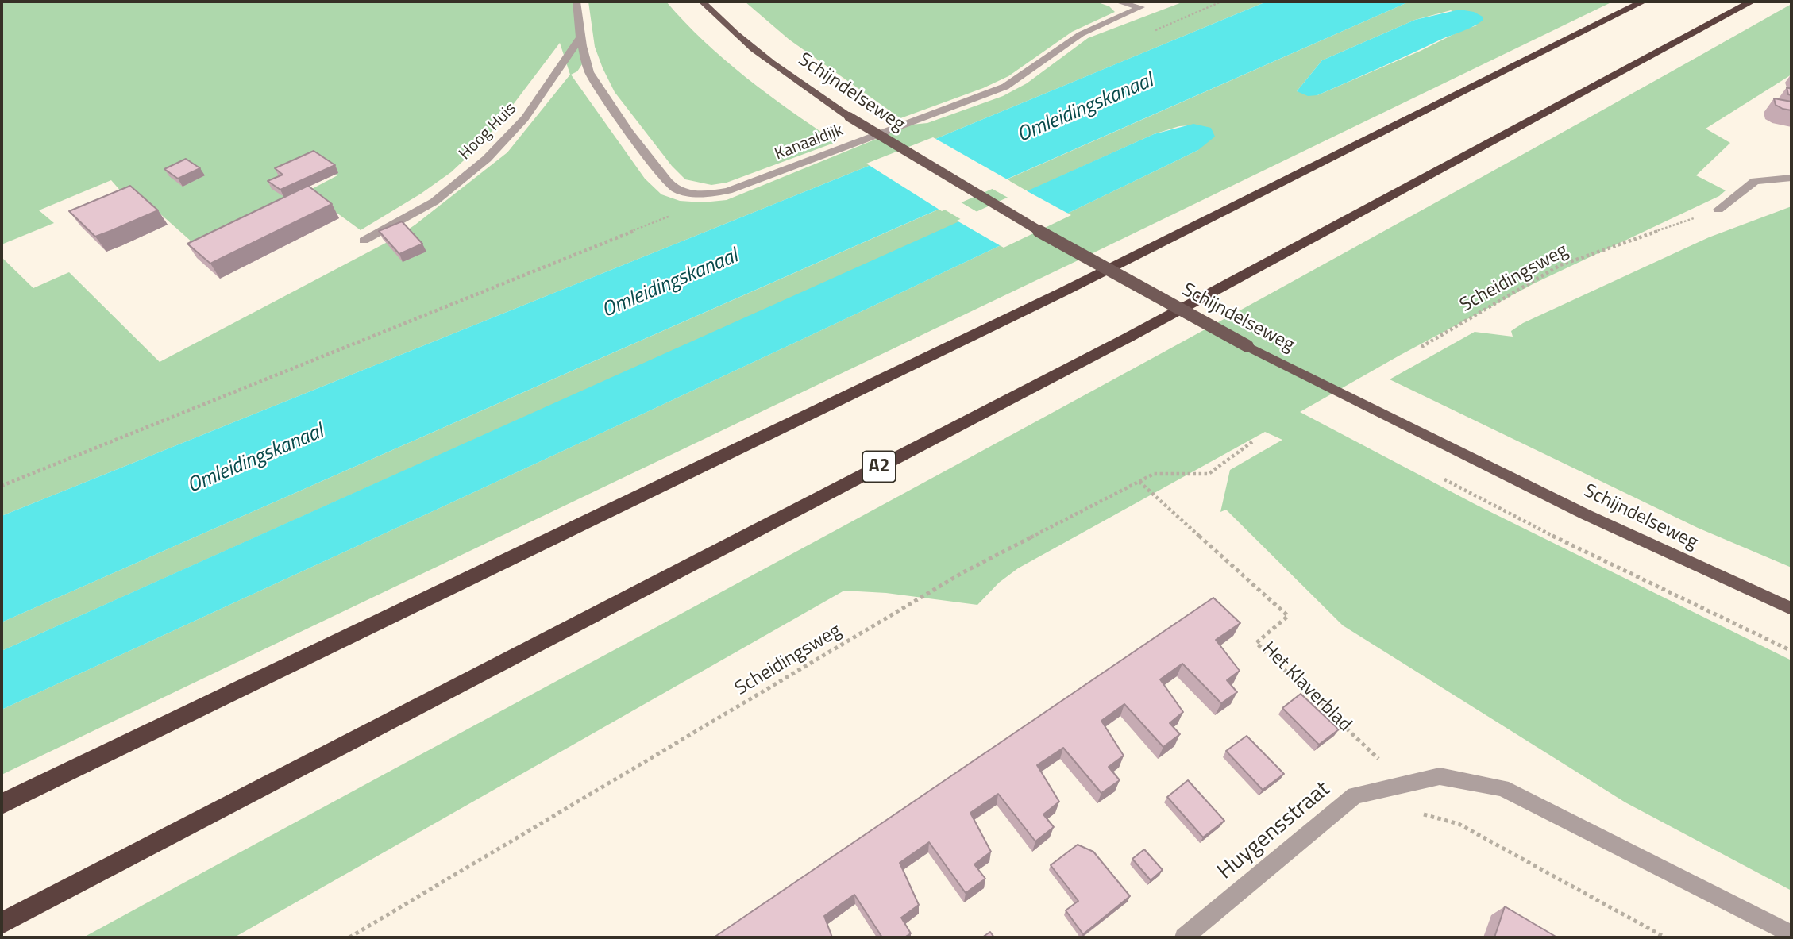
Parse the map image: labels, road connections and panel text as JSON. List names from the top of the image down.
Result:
{
  "streets": {
    "highway": ["A2"],
    "main road": ["Schijndelseweg"],
    "street": ["Hoog Huis", "Kanaaldijk", "Huygensstraat"],
    "path": ["Scheidingsweg", "Het Klaverblad"]
  },
  "crossings": [
    ["Hoog Huis", "Kanaaldijk"],
    ["Scheidingsweg", "Het Klaverblad"],
    ["Het Klaverblad", "Huygensstraat"]
  ],
  "water": ["Omleidingskanaal"]
}
